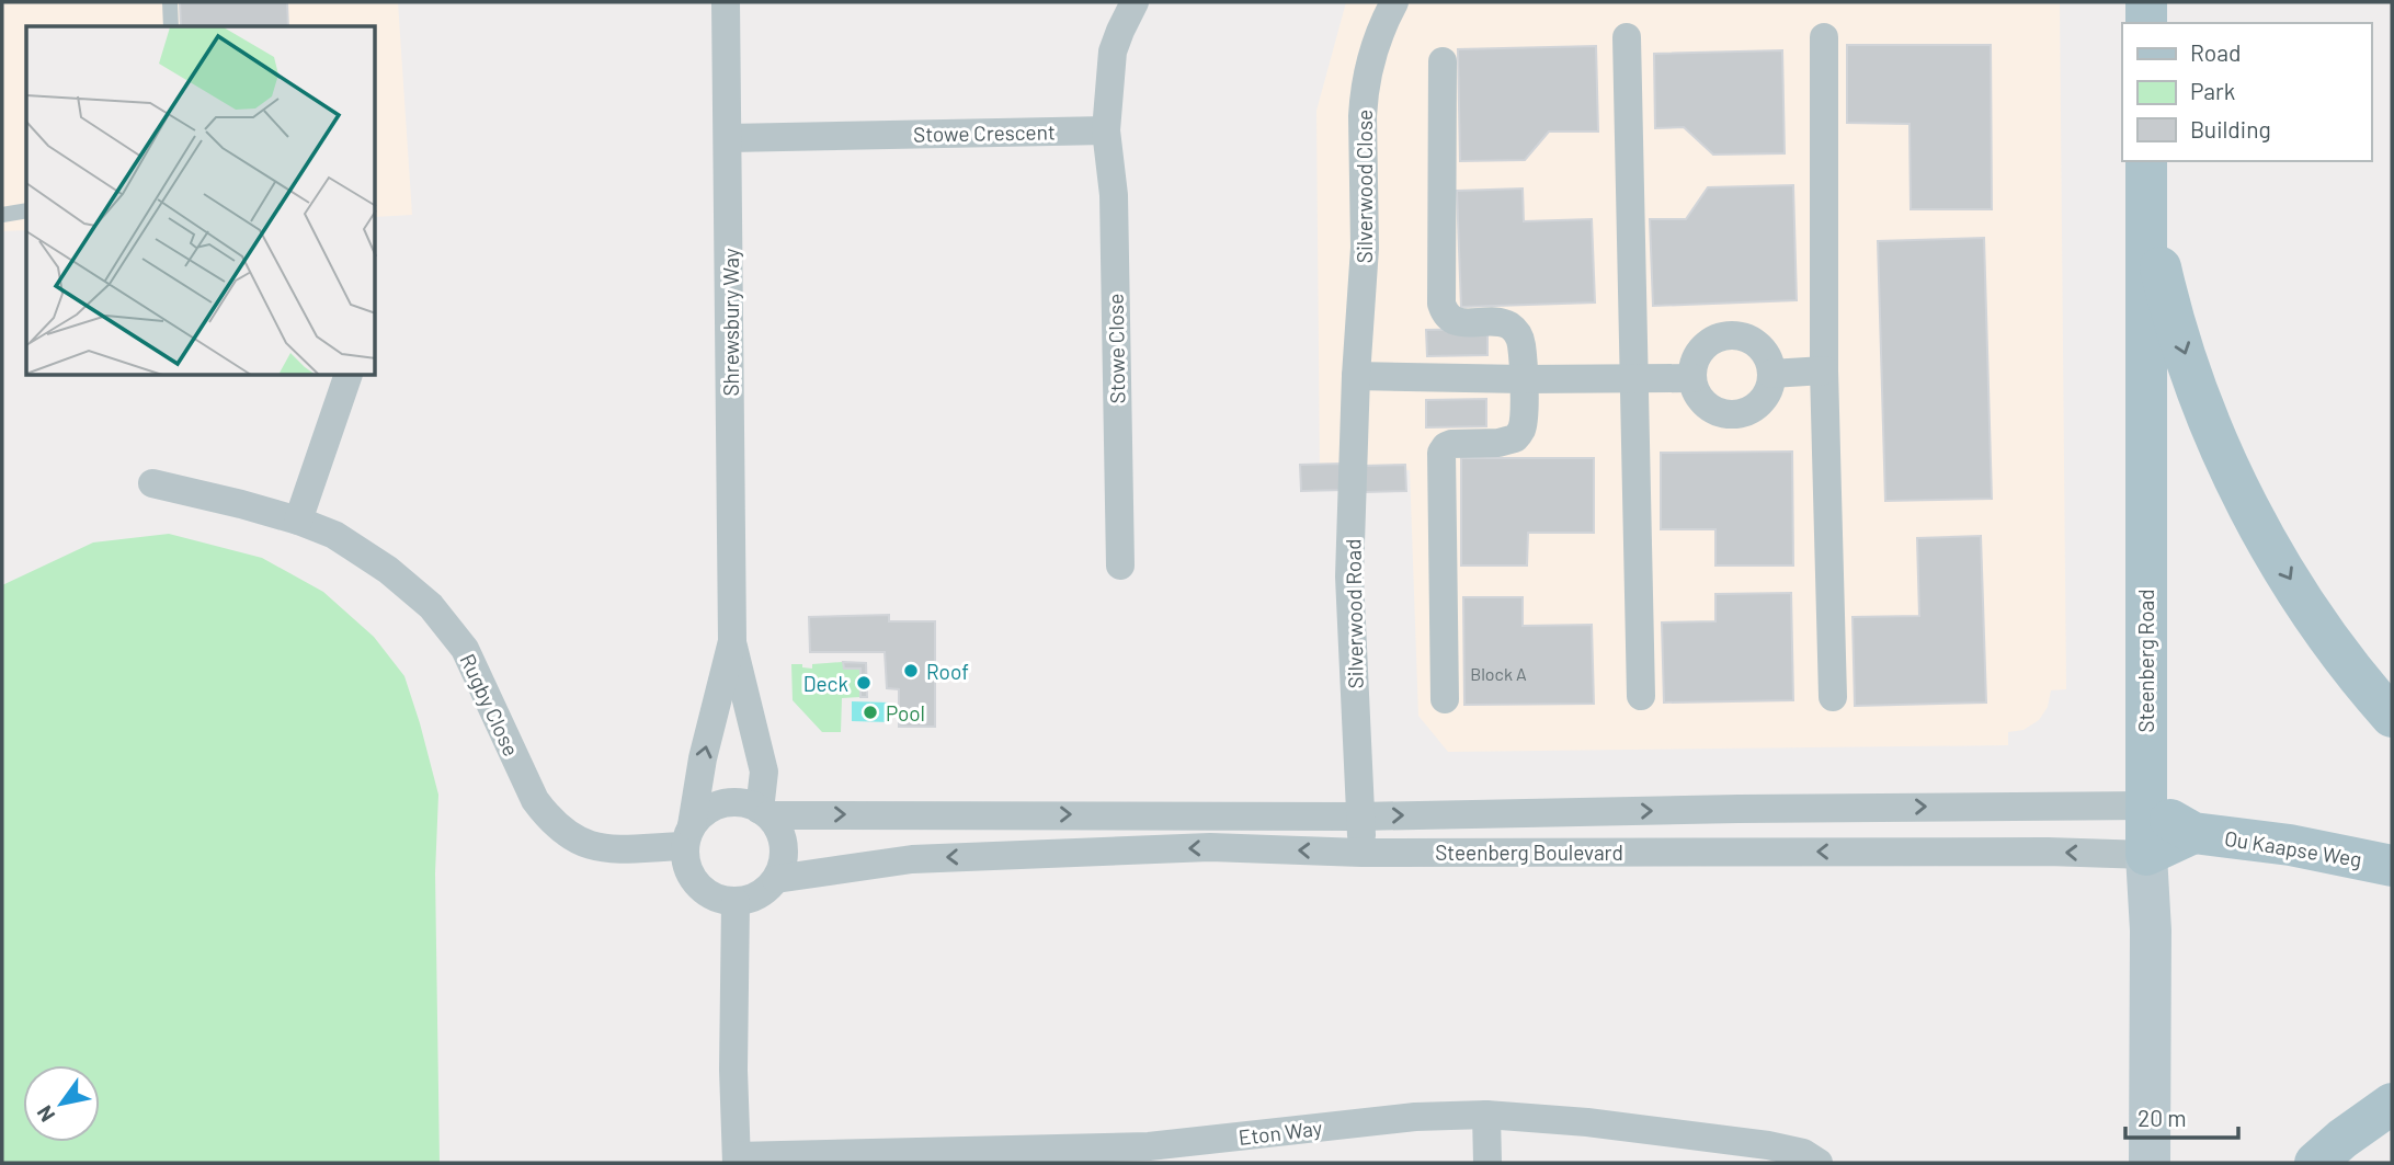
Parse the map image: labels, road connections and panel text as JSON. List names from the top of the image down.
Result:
{
  "streets": {
    "main road": ["Steenberg Road", "Ou Kaapse Weg"],
    "street": [
      "Stowe Crescent",
      "Silverwood Close",
      "Shrewsbury Way",
      "Stowe Close",
      "Silverwood Road",
      "Rugby Close",
      "Steenberg Boulevard",
      "Eton Way"
    ]
  },
  "crossings": [
    ["Stowe Crescent", "Shrewsbury Way"],
    ["Stowe Crescent", "Stowe Close"],
    ["Silverwood Close", "Silverwood Road"],
    ["Silverwood Road", "Steenberg Boulevard"],
    ["Steenberg Road", "Ou Kaapse Weg"],
    ["Steenberg Road", "Steenberg Boulevard"],
    ["Rugby Close", "Steenberg Boulevard"],
    ["Rugby Close", "Eton Way"],
    ["Ou Kaapse Weg", "Steenberg Boulevard"],
    ["Steenberg Boulevard", "Eton Way"]
  ],
  "places": ["Roof", "Deck", "Pool"],
  "house_numbers": ["Block A"],
  "legend": ["Road", "Park", "Building"],
  "scale_bar": "20 m",
  "north": "bottom left"
}
